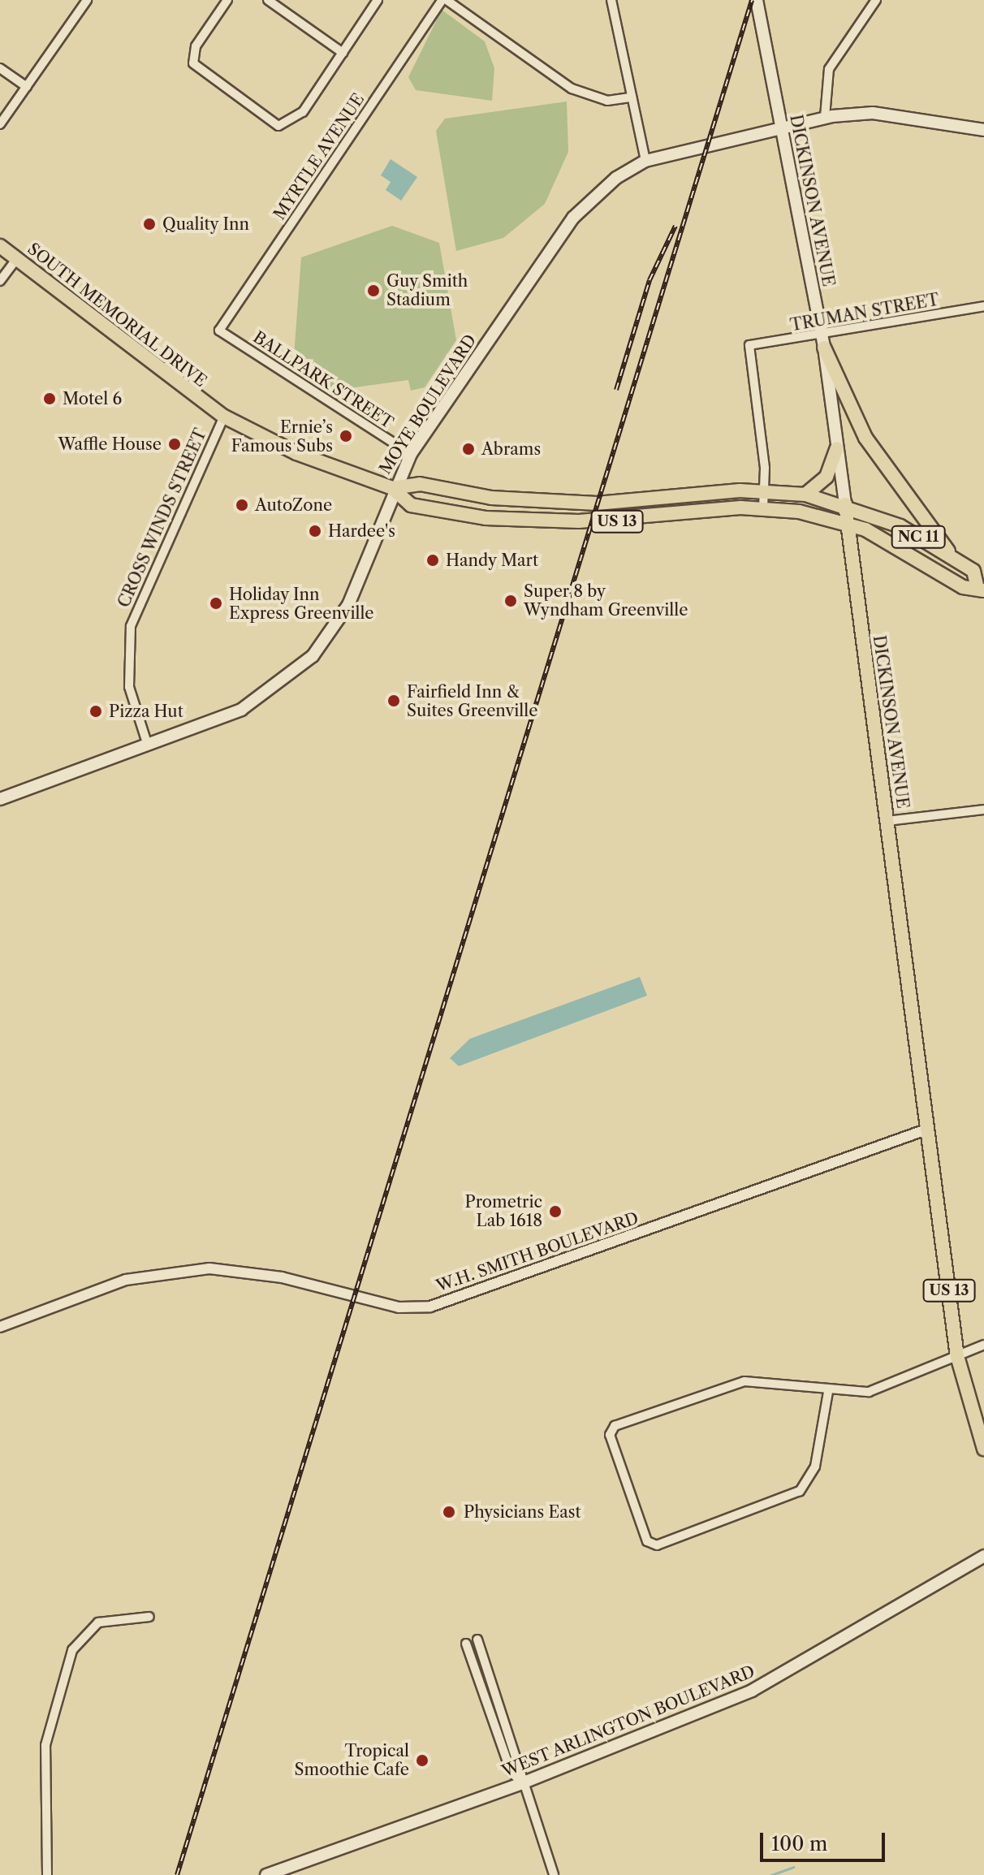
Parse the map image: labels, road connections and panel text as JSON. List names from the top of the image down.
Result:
{
  "streets": {
    "main road": [
      "DICKINSON AVENUE",
      "SOUTH MEMORIAL DRIVE",
      "MOYE BOULEVARD",
      "US 13",
      "NC 11",
      "WEST ARLINGTON BOULEVARD"
    ],
    "street": [
      "MYRTLE AVENUE",
      "TRUMAN STREET",
      "BALLPARK STREET",
      "CROSS WINDS STREET",
      "W.H. SMITH BOULEVARD"
    ]
  },
  "crossings": [
    ["MYRTLE AVENUE", "BALLPARK STREET"],
    ["DICKINSON AVENUE", "TRUMAN STREET"],
    ["DICKINSON AVENUE", "SOUTH MEMORIAL DRIVE"],
    ["DICKINSON AVENUE", "MOYE BOULEVARD"],
    ["DICKINSON AVENUE", "W.H. SMITH BOULEVARD"],
    ["TRUMAN STREET", "SOUTH MEMORIAL DRIVE"],
    ["SOUTH MEMORIAL DRIVE", "MOYE BOULEVARD"],
    ["SOUTH MEMORIAL DRIVE", "CROSS WINDS STREET"],
    ["BALLPARK STREET", "MOYE BOULEVARD"],
    ["MOYE BOULEVARD", "CROSS WINDS STREET"]
  ],
  "places": [
    "Quality Inn",
    "Guy Smith Stadium",
    "Motel 6",
    "Ernie’s Famous Subs",
    "Waffle House",
    "Abrams",
    "AutoZone",
    "Hardee's",
    "Handy Mart",
    "Super 8 by Wyndham Greenville",
    "Holiday Inn Express Greenville",
    "Fairfield Inn & Suites Greenville",
    "Pizza Hut",
    "Prometric Lab 1618",
    "Physicians East",
    "Tropical Smoothie Cafe"
  ],
  "scale_bar": "100 m"
}
